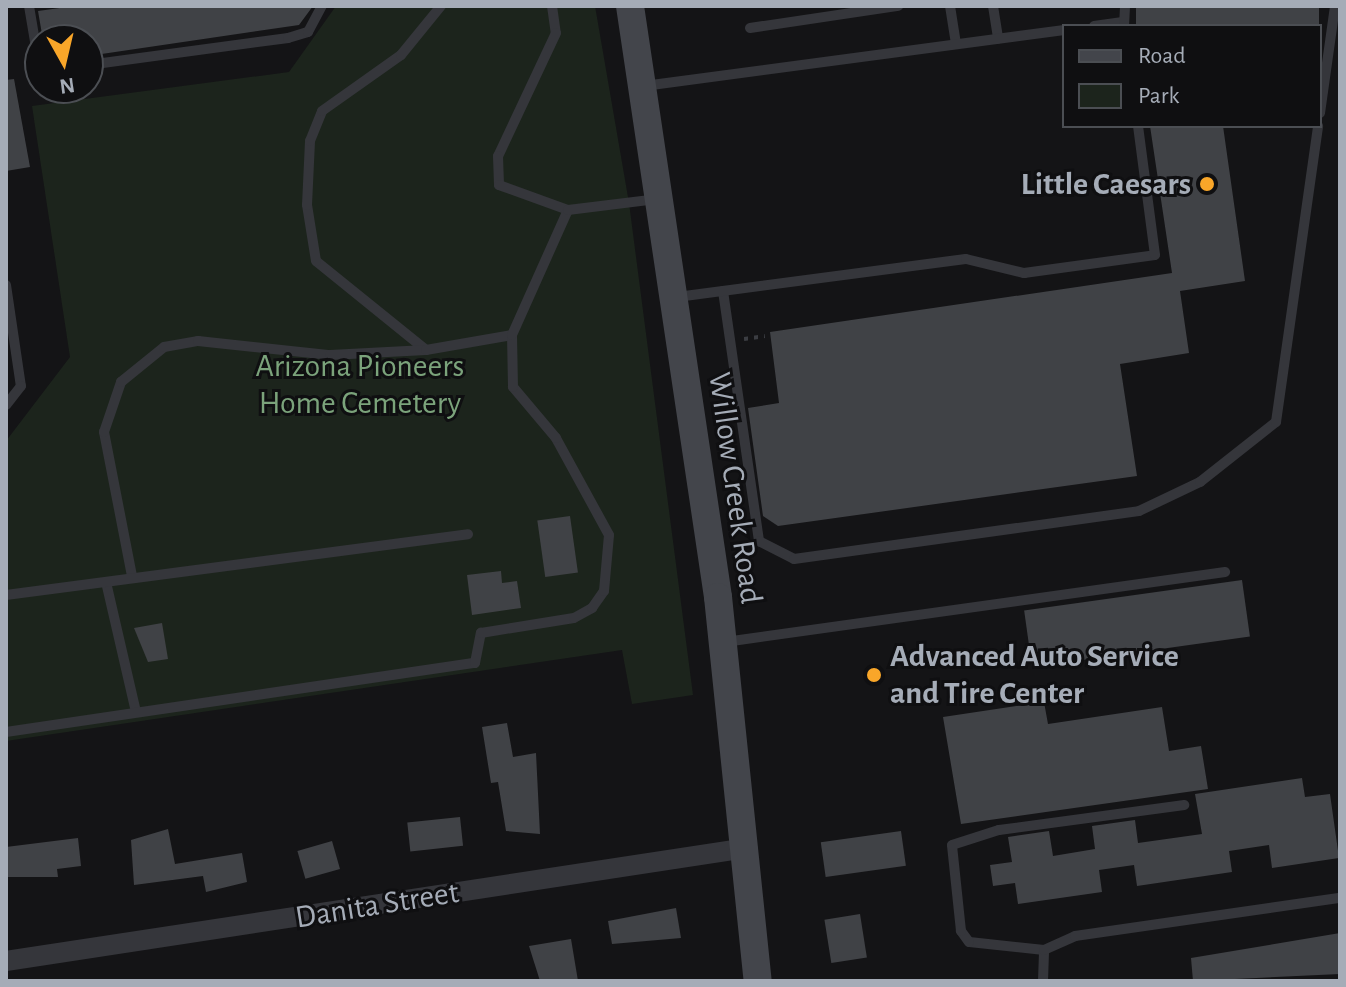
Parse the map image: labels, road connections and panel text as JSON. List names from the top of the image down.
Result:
{
  "streets": {
    "main road": ["Willow Creek Road"],
    "street": ["Danita Street"]
  },
  "crossings": [
    ["Willow Creek Road", "Danita Street"]
  ],
  "parks": ["Arizona Pioneers Home Cemetery"],
  "places": ["Little Caesars", "Advanced Auto Service and Tire Center"],
  "legend": ["Road", "Park"],
  "north": "bottom"
}
